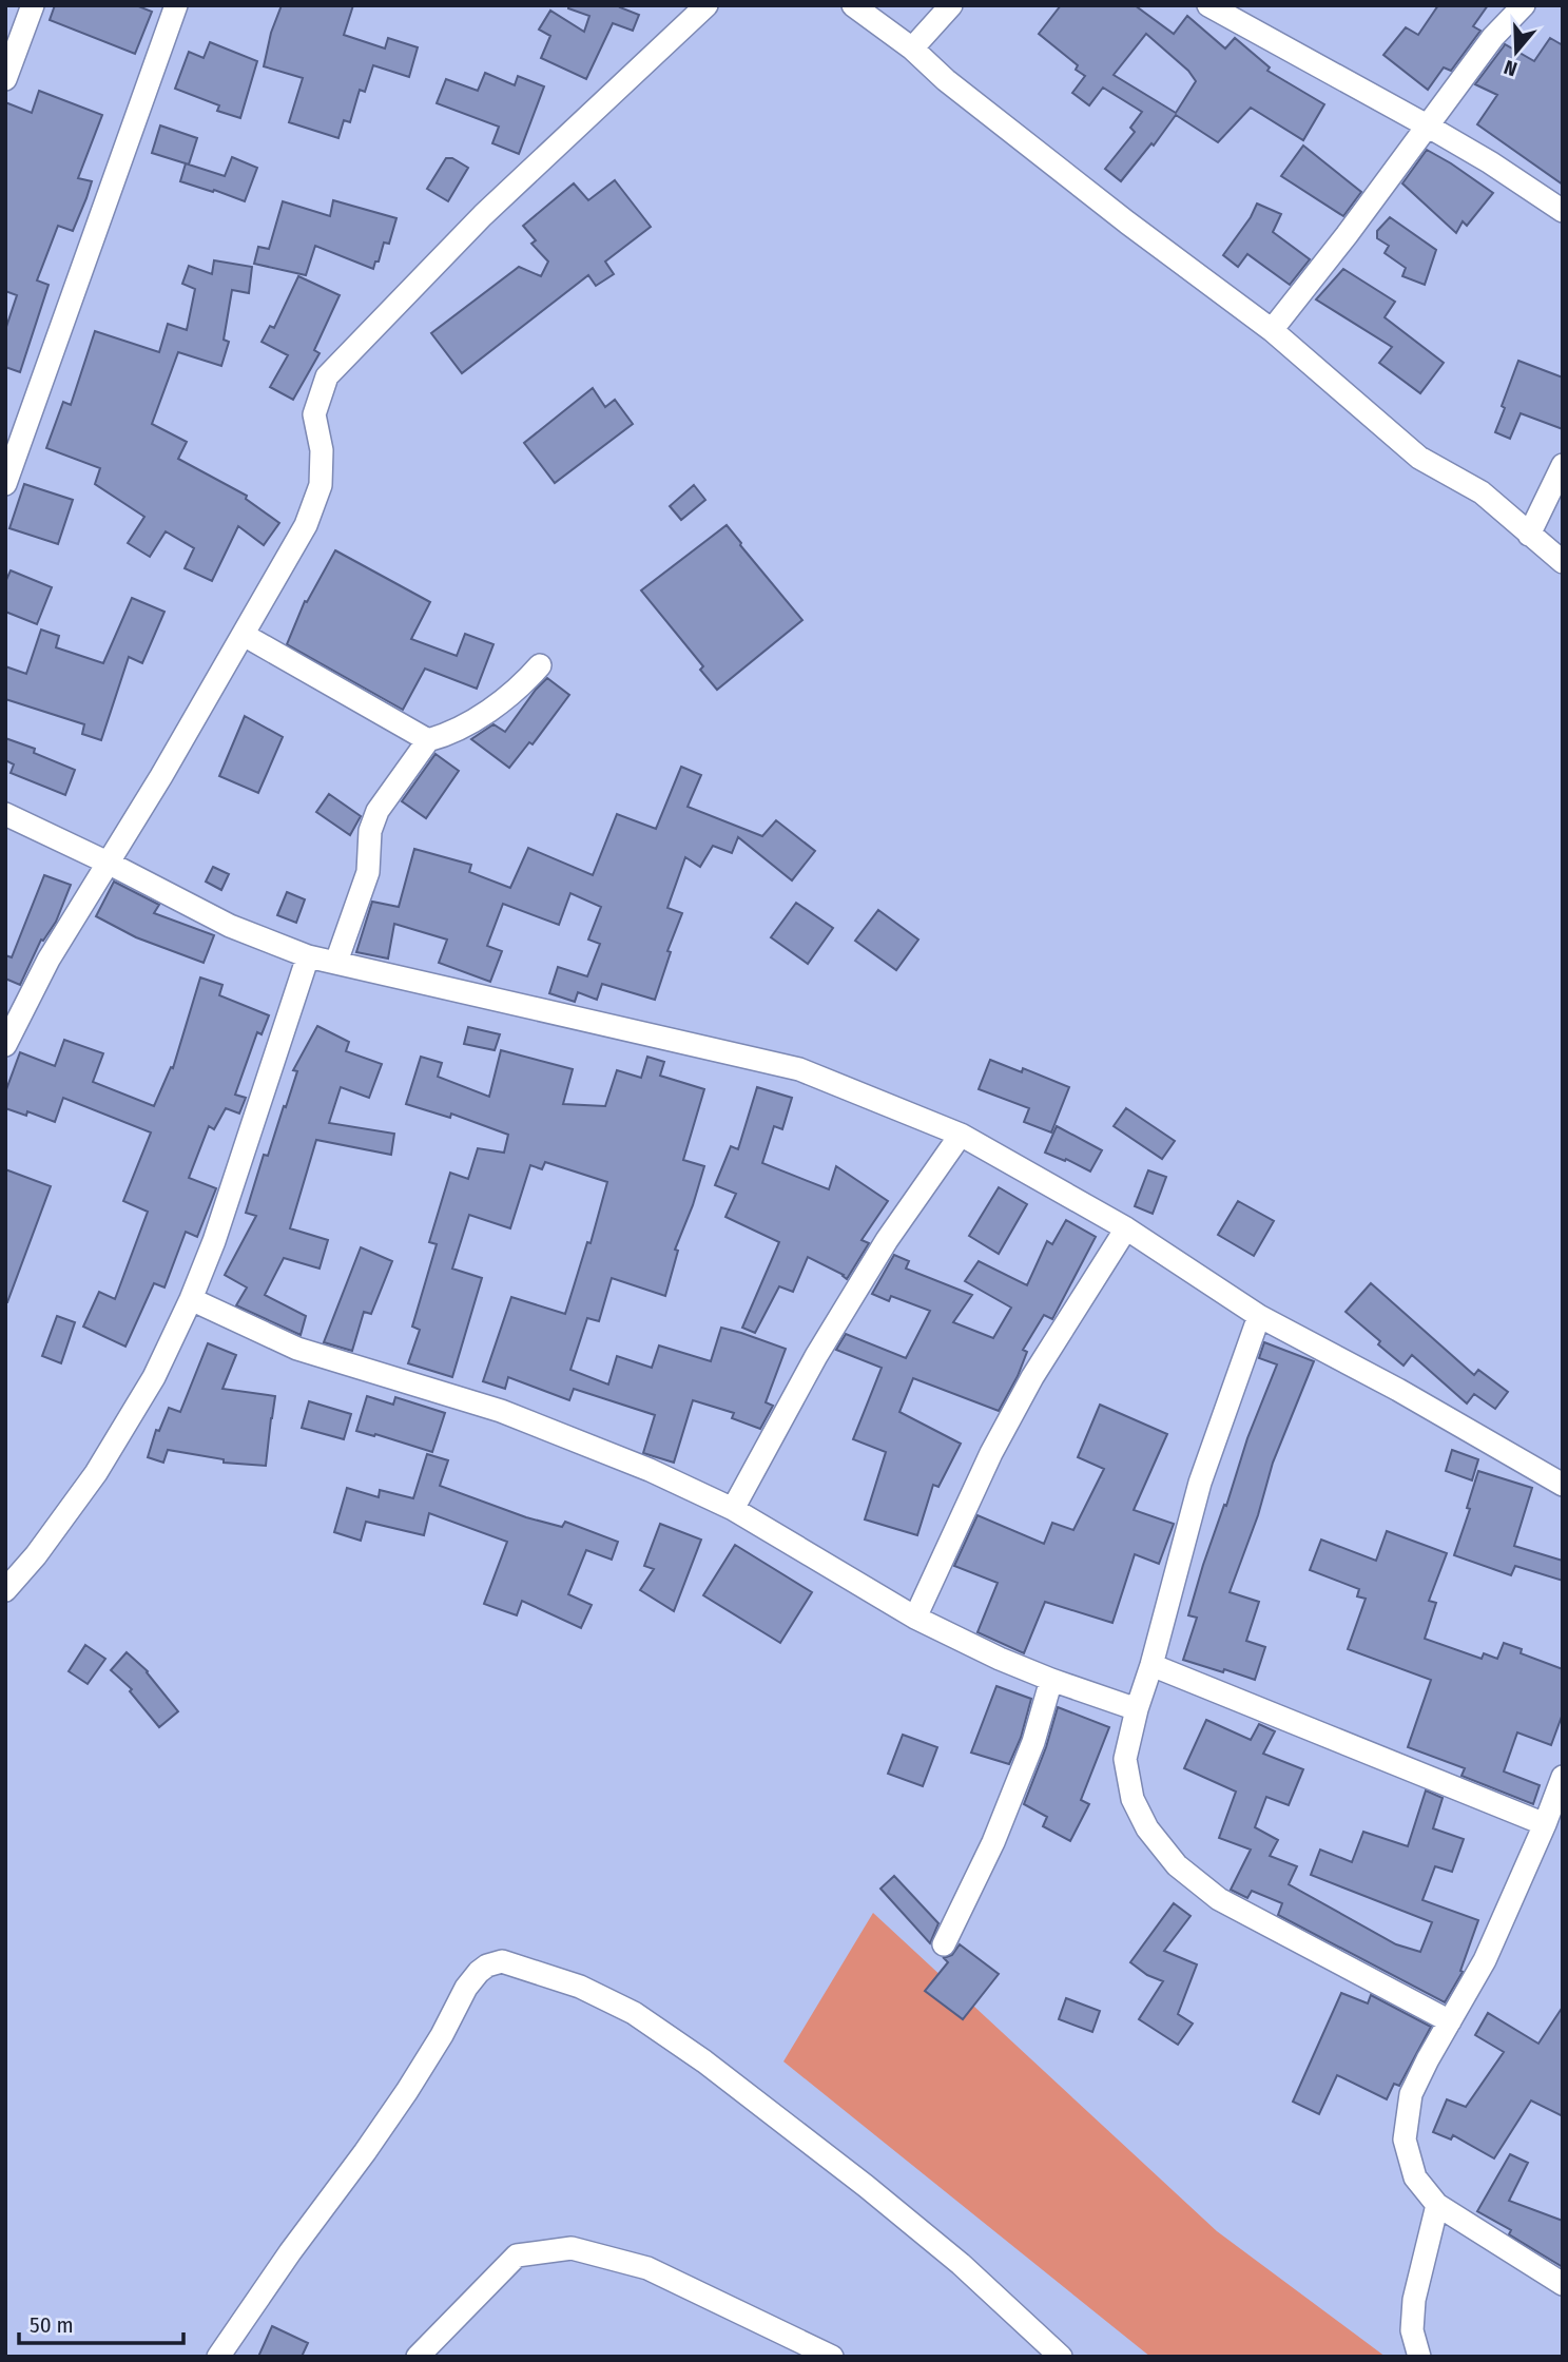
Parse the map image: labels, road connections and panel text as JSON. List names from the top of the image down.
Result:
{
  "scale_bar": "50 m",
  "north": "bottom"
}
